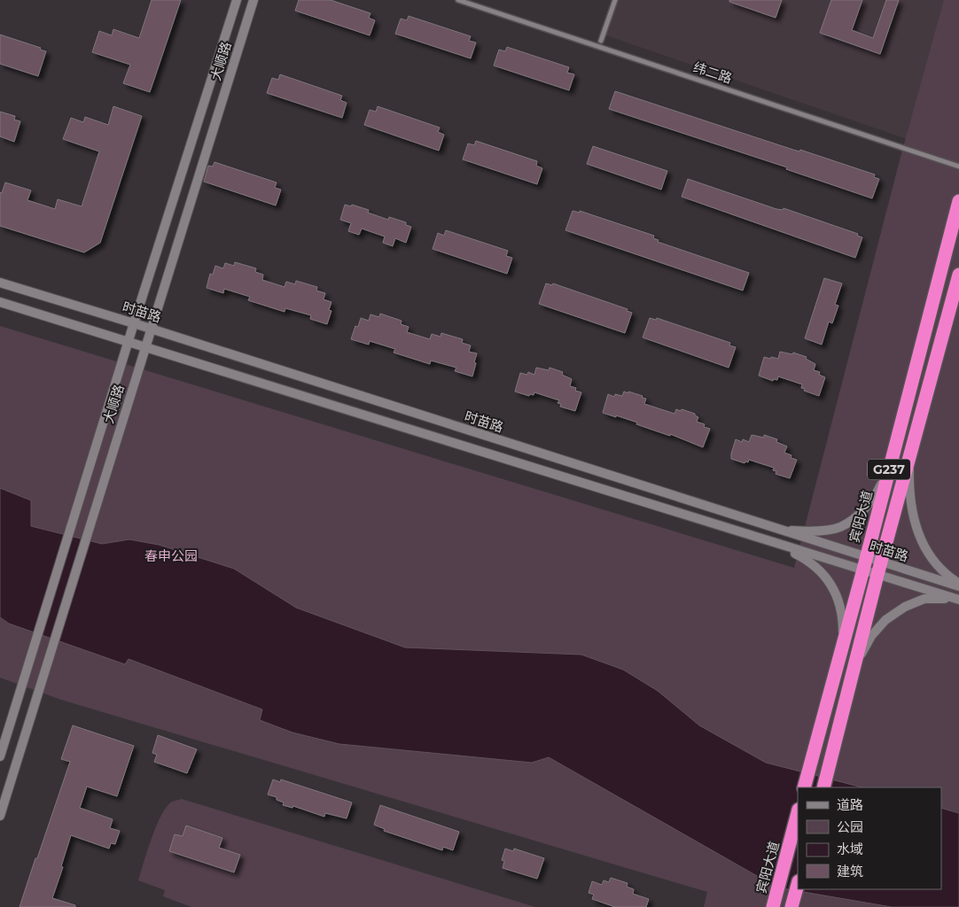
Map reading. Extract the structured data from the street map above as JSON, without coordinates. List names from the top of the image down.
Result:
{
  "streets": {
    "highway": ["G237", "宾阳大道"],
    "street": ["大顺路", "纬二路", "时苗路"]
  },
  "crossings": [
    ["大顺路", "时苗路"],
    ["时苗路", "G237"],
    ["时苗路", "宾阳大道"]
  ],
  "parks": ["春申公园"],
  "legend": [
    "道路",
    "公园",
    "水域",
    "建筑"
  ]
}
